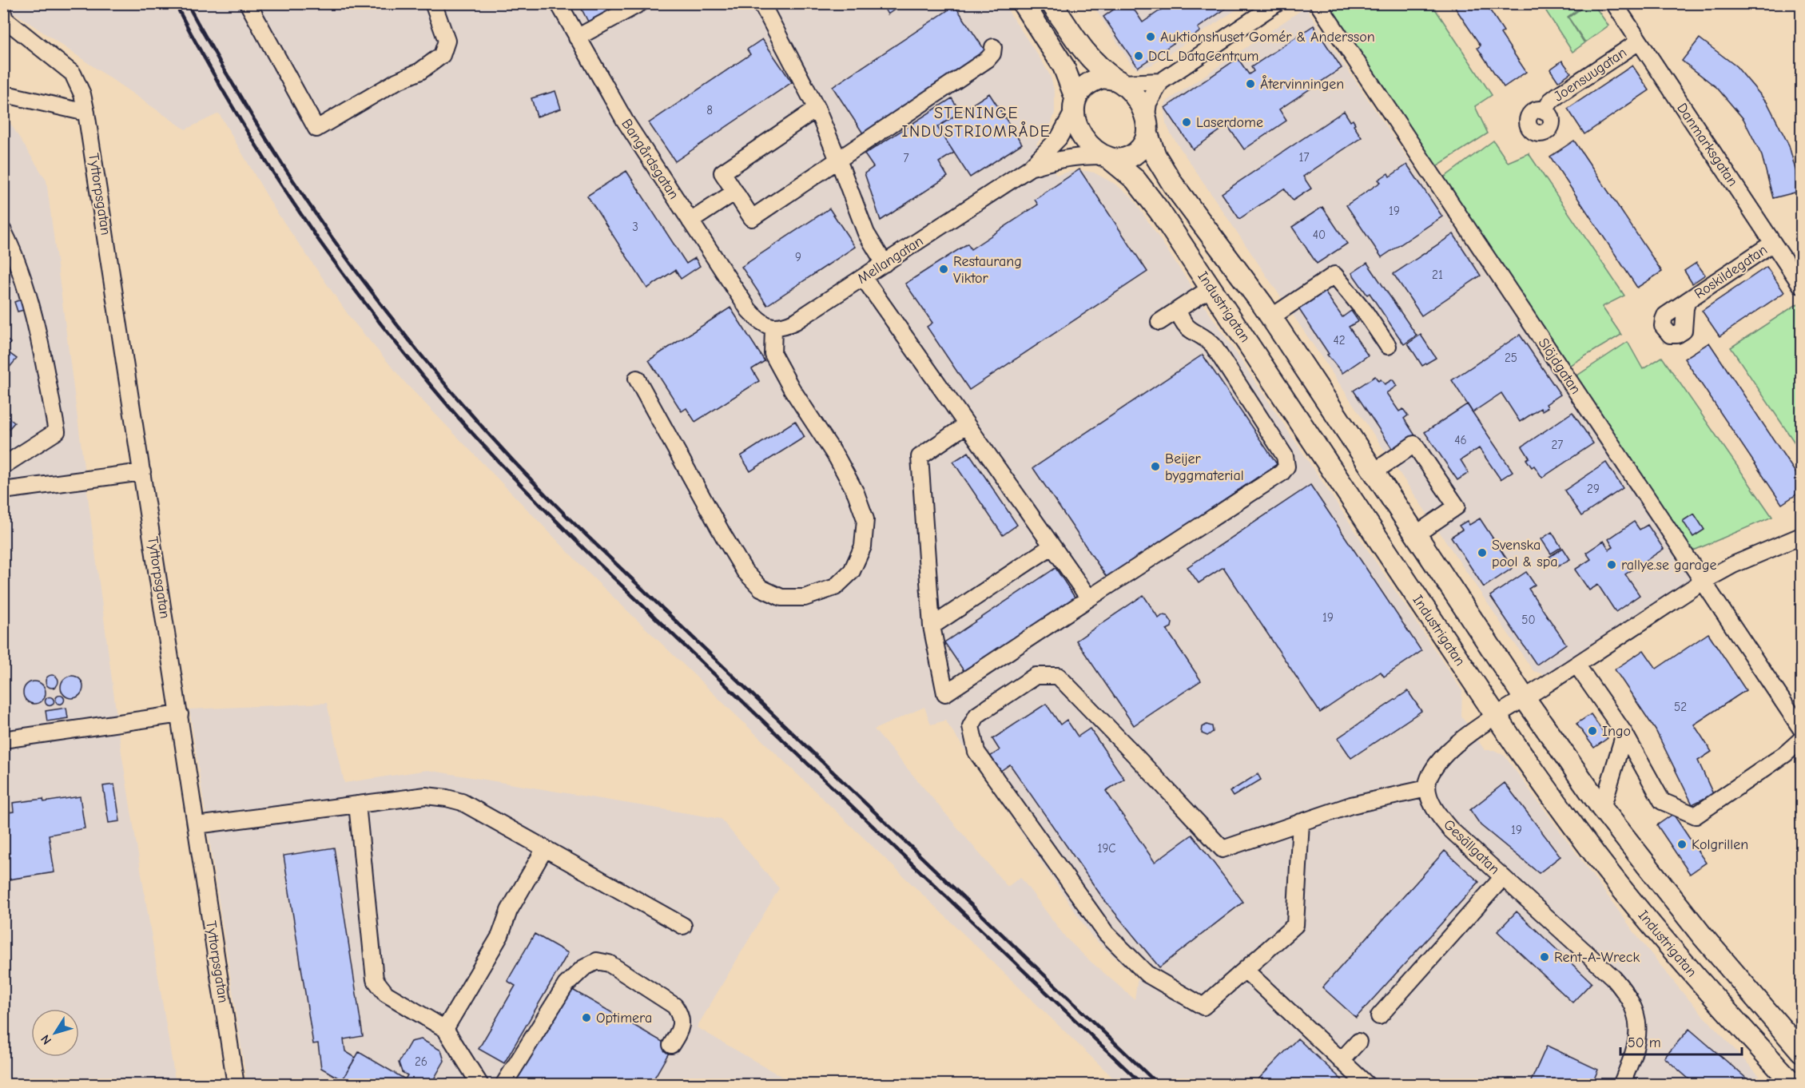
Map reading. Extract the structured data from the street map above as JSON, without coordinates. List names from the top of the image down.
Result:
{
  "streets": {
    "main road": ["Industrigatan"],
    "street": [
      "Joensuugatan",
      "Danmarksgatan",
      "Bangårdsgatan",
      "Tyttorpsgatan",
      "Mellangatan",
      "Roskildegatan",
      "Slöjdgatan",
      "Gesällgatan"
    ]
  },
  "crossings": [
    ["Joensuugatan", "Danmarksgatan"],
    ["Danmarksgatan", "Roskildegatan"],
    ["Bangårdsgatan", "Mellangatan"],
    ["Mellangatan", "Industrigatan"]
  ],
  "districts": ["STENINGE INDUSTRIOMRÅDE"],
  "places": [
    "Auktionshuset Gomér & Andersson",
    "DCL DataCentrum",
    "Återvinningen",
    "Laserdome",
    "Restaurang Viktor",
    "Beijer byggmaterial",
    "Svenska pool & spa",
    "rallye.se garage",
    "Ingo",
    "Kolgrillen",
    "Rent-A-Wreck",
    "Optimera"
  ],
  "house_numbers": [
    "8",
    "17",
    "7",
    "19",
    "3",
    "40",
    "9",
    "21",
    "42",
    "25",
    "46",
    "27",
    "29",
    "19",
    "50",
    "52",
    "19",
    "19C",
    "26"
  ],
  "scale_bar": "50 m",
  "north": "bottom left"
}
